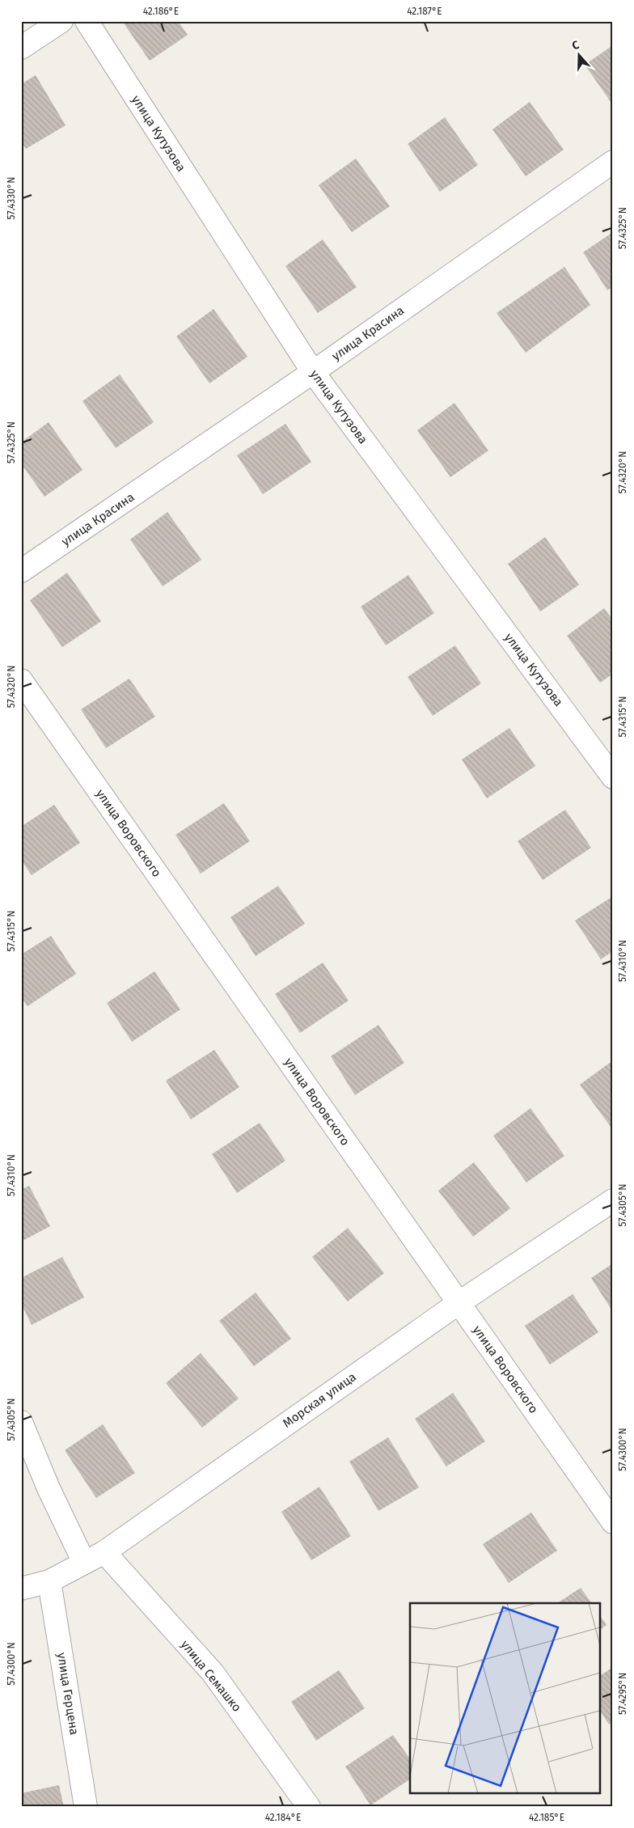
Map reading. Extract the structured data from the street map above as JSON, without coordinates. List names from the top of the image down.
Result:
{
  "streets": {
    "street": [
      "улица Кутузова",
      "улица Красина",
      "улица Воровского",
      "Морская улица",
      "улица Семашко",
      "улица Герцена"
    ]
  },
  "crossings": [
    ["улица Кутузова", "улица Красина"],
    ["улица Воровского", "Морская улица"],
    ["Морская улица", "улица Семашко"],
    ["Морская улица", "улица Герцена"]
  ],
  "north": "top",
  "coordinates": [
    "42.186°E",
    "42.187°E",
    "57.4330°N",
    "57.4325°N",
    "57.4320°N",
    "57.4315°N",
    "57.4310°N",
    "57.4305°N",
    "57.4300°N",
    "57.4295°N",
    "42.184°E",
    "42.185°E"
  ]
}
